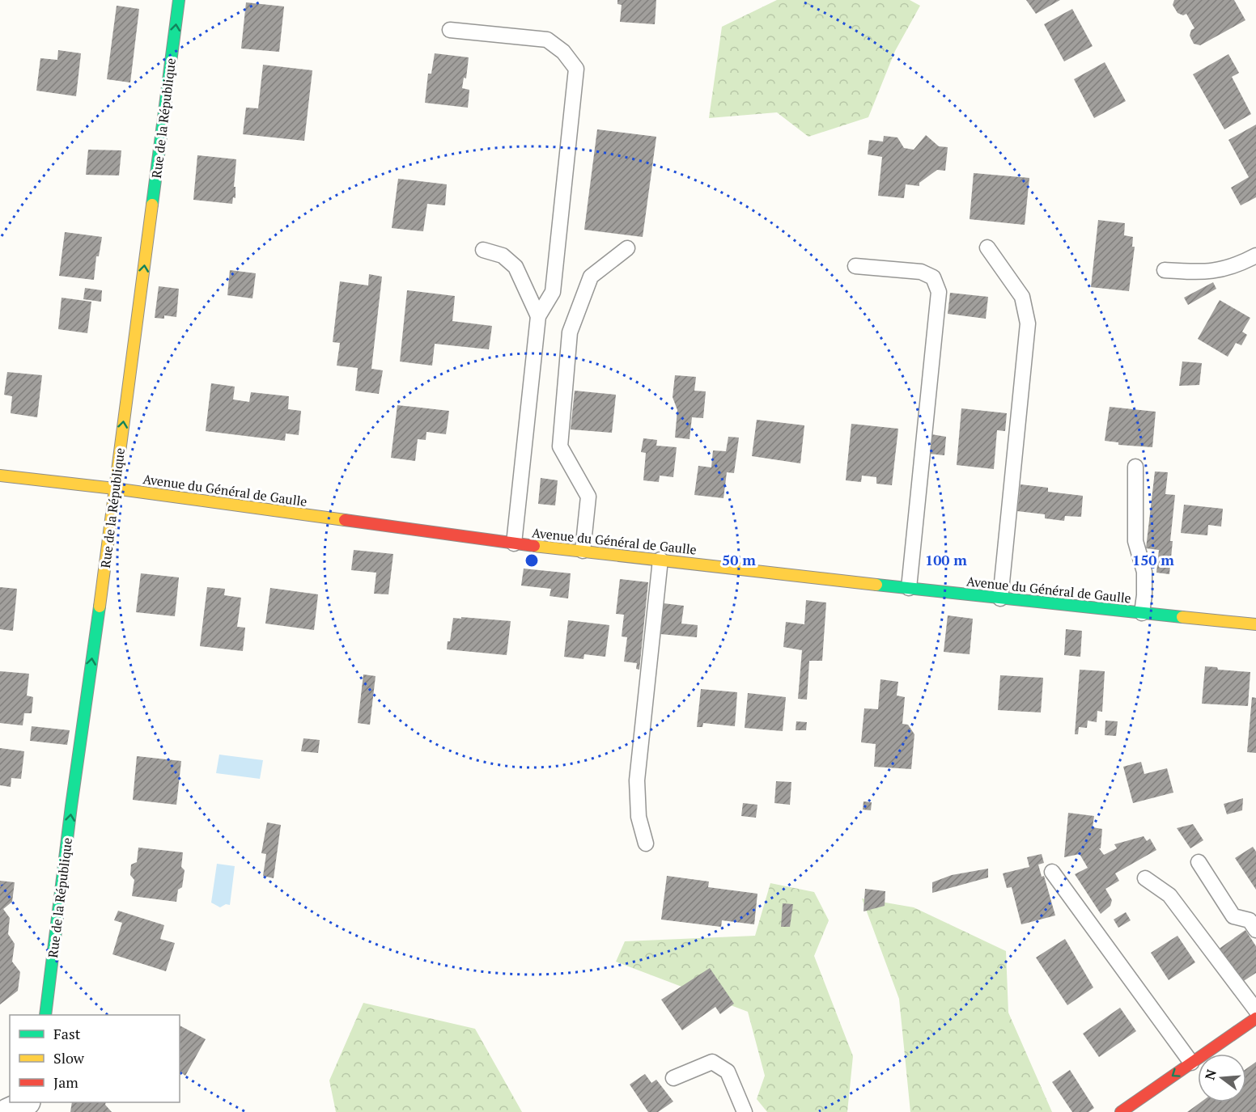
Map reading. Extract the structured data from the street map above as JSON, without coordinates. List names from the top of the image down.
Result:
{
  "streets": {
    "street": ["Rue de la République", "Avenue du Général de Gaulle"]
  },
  "crossings": [
    ["Rue de la République", "Avenue du Général de Gaulle"]
  ],
  "one_way": ["Rue de la République"],
  "legend": ["Fast", "Slow", "Jam"],
  "north": "left",
  "rings": ["50 m", "100 m", "150 m"]
}
